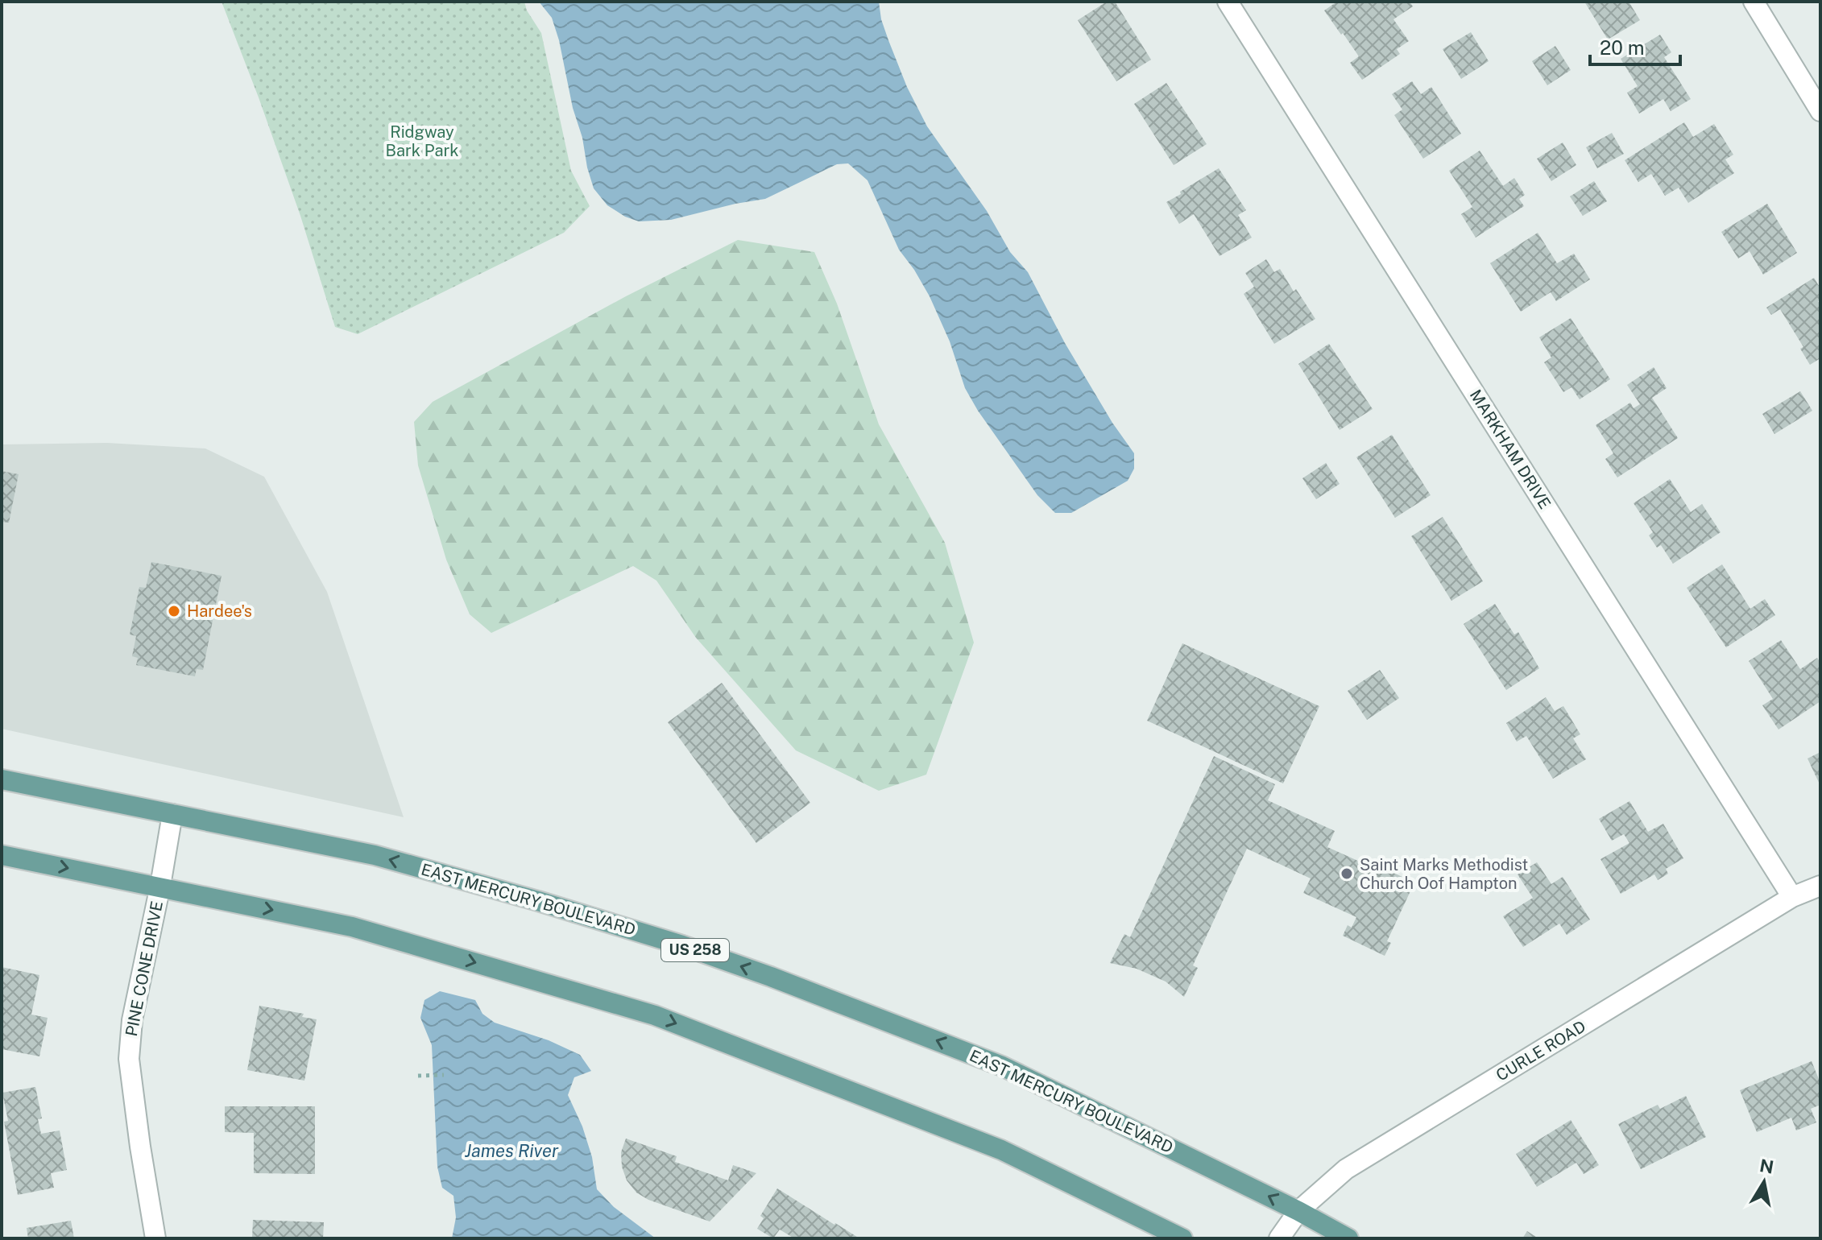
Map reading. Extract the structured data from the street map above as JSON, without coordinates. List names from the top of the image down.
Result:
{
  "streets": {
    "main road": ["EAST MERCURY BOULEVARD", "US 258"],
    "street": ["MARKHAM DRIVE", "PINE CONE DRIVE", "CURLE ROAD"]
  },
  "crossings": [
    ["MARKHAM DRIVE", "CURLE ROAD"],
    ["EAST MERCURY BOULEVARD", "PINE CONE DRIVE"],
    ["EAST MERCURY BOULEVARD", "CURLE ROAD"]
  ],
  "water": ["James River"],
  "parks": ["Ridgway Bark Park"],
  "places": ["Hardee's", "Saint Marks Methodist Church Oof Hampton"],
  "scale_bar": "20 m",
  "north": "top"
}
